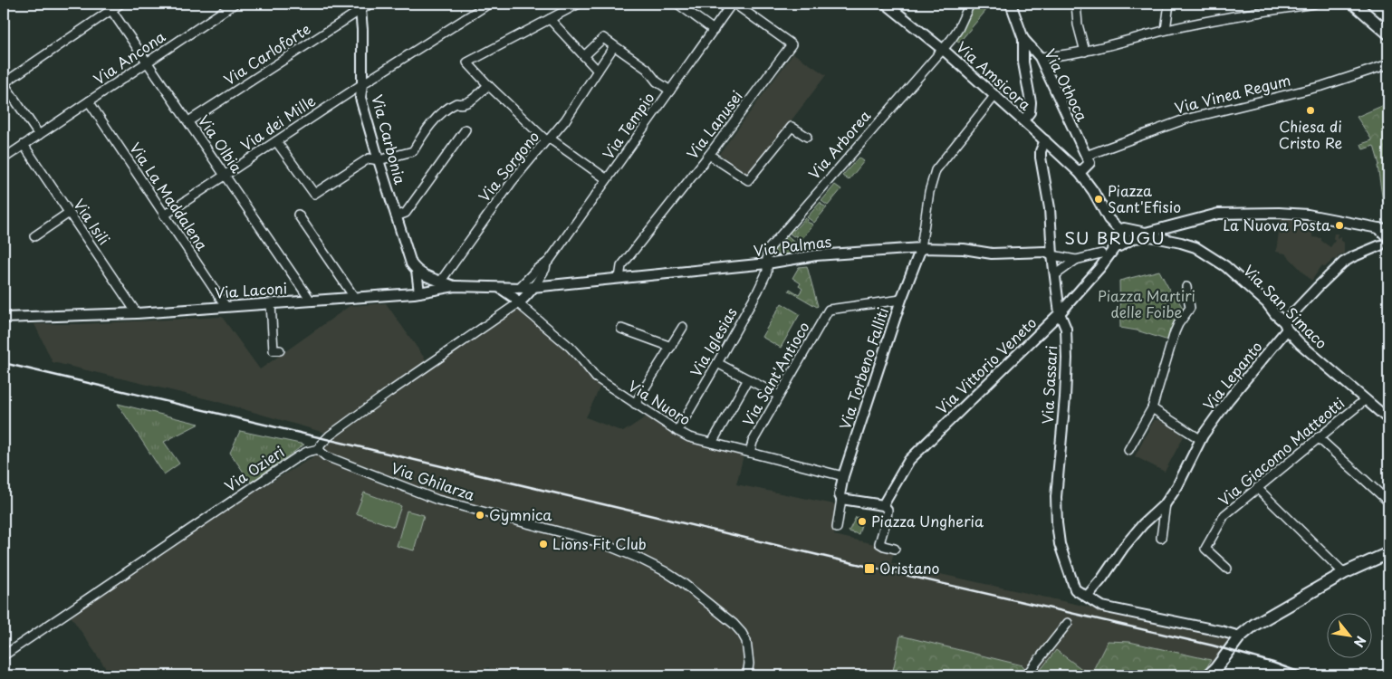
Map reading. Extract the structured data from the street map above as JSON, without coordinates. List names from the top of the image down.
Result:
{
  "streets": {
    "street": [
      "Via Carloforte",
      "Via Ancona",
      "Via Amsicora",
      "Via Othoca",
      "Via Vinea Regum",
      "Via dei Mille",
      "Via Lanusei",
      "Via Tempio",
      "Via Carbonia",
      "Via Olbia",
      "Via Arborea",
      "Via Sorgono",
      "Via La Maddalena",
      "Via Isili",
      "Via Palmas",
      "Via Laconi",
      "Via San Simaco",
      "Via Iglesias",
      "Via Vittorio Veneto",
      "Via Torbeno Falliti",
      "Via Sant'Antioco",
      "Via Lepanto",
      "Via Sassari",
      "Via Nuoro",
      "Via Giacomo Matteotti",
      "Via Ozieri",
      "Via Ghilarza"
    ]
  },
  "crossings": [
    ["Via Carloforte", "Via Carbonia"],
    ["Via Carloforte", "Via Olbia"],
    ["Via Ancona", "Via Olbia"],
    ["Via Ancona", "Via La Maddalena"],
    ["Via Ancona", "Via Isili"],
    ["Via Amsicora", "Via Arborea"],
    ["Via Amsicora", "Via Sassari"],
    ["Via Othoca", "Via Vinea Regum"],
    ["Via dei Mille", "Via Carbonia"],
    ["Via dei Mille", "Via Olbia"],
    ["Via dei Mille", "Via La Maddalena"],
    ["Via Lanusei", "Via Tempio"],
    ["Via Lanusei", "Via Palmas"],
    ["Via Tempio", "Via Palmas"],
    ["Via Tempio", "Via Laconi"],
    ["Via Tempio", "Via Nuoro"],
    ["Via Tempio", "Via Ozieri"],
    ["Via Carbonia", "Via Laconi"],
    ["Via Olbia", "Via Laconi"],
    ["Via Arborea", "Via Palmas"],
    ["Via Arborea", "Via Iglesias"],
    ["Via La Maddalena", "Via Laconi"],
    ["Via Isili", "Via Laconi"],
    ["Via Palmas", "Via Iglesias"],
    ["Via Palmas", "Via Torbeno Falliti"],
    ["Via Palmas", "Via Sassari"],
    ["Via Laconi", "Via Nuoro"],
    ["Via Laconi", "Via Ozieri"],
    ["Via San Simaco", "Via Lepanto"],
    ["Via San Simaco", "Via Giacomo Matteotti"],
    ["Via Iglesias", "Via Nuoro"],
    ["Via Vittorio Veneto", "Via Sassari"],
    ["Via Torbeno Falliti", "Via Sant'Antioco"],
    ["Via Torbeno Falliti", "Via Nuoro"],
    ["Via Sant'Antioco", "Via Nuoro"],
    ["Via Lepanto", "Via Sassari"],
    ["Via Nuoro", "Via Ozieri"],
    ["Via Ozieri", "Via Ghilarza"]
  ],
  "districts": ["SU BRUGU"],
  "parks": ["Piazza Martiri delle Foibe"],
  "places": {
    "other": [
      "Chiesa di Cristo Re",
      "Piazza Sant'Efisio",
      "La Nuova Posta",
      "Gymnica",
      "Piazza Ungheria",
      "Lions Fit Club"
    ],
    "transit": ["Oristano"]
  },
  "north": "bottom right"
}
